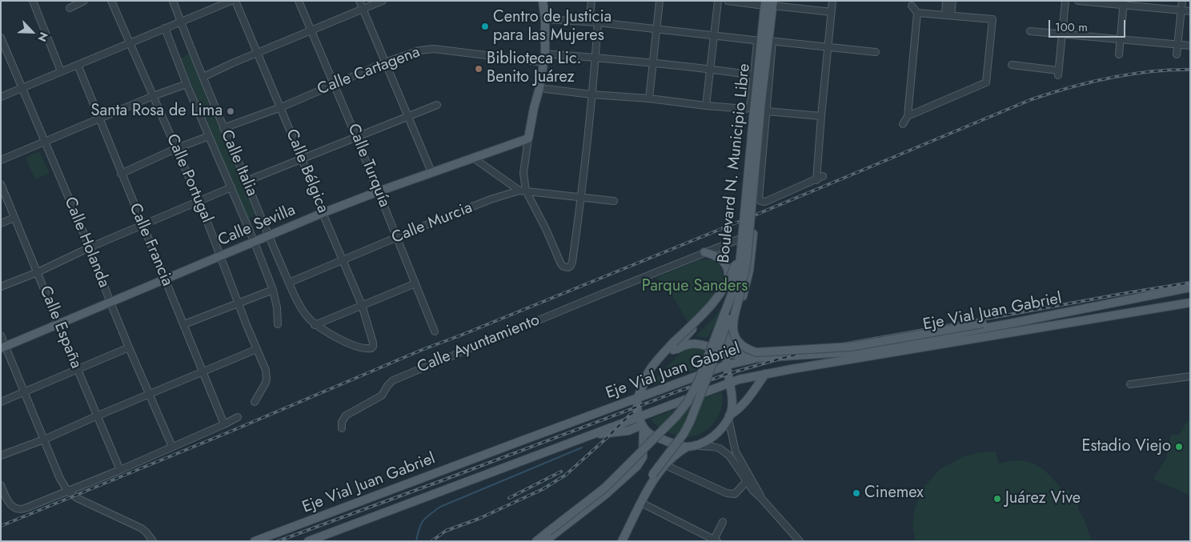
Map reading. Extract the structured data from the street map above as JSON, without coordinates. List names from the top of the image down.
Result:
{
  "streets": {
    "main road": ["Boulevard N. Municipio Libre", "Calle Sevilla", "Eje Vial Juan Gabriel"],
    "street": [
      "Calle Cartagena",
      "Calle Italia",
      "Calle Turquía",
      "Calle Bélgica",
      "Calle Portugal",
      "Calle Murcia",
      "Calle Holanda",
      "Calle Francia",
      "Calle España",
      "Calle Ayuntamiento"
    ]
  },
  "crossings": [
    ["Calle Cartagena", "Calle Italia"],
    ["Calle Cartagena", "Calle Turquía"],
    ["Calle Cartagena", "Calle Bélgica"],
    ["Calle Italia", "Calle Bélgica"],
    ["Calle Italia", "Calle Murcia"],
    ["Calle Italia", "Calle Sevilla"],
    ["Calle Turquía", "Calle Murcia"],
    ["Calle Turquía", "Calle Sevilla"],
    ["Calle Bélgica", "Calle Murcia"],
    ["Calle Bélgica", "Calle Sevilla"],
    ["Calle Portugal", "Calle Sevilla"],
    ["Calle Sevilla", "Calle Holanda"],
    ["Calle Sevilla", "Calle Francia"],
    ["Calle Sevilla", "Calle España"]
  ],
  "parks": ["Parque Sanders"],
  "places": [
    "Centro de Justicia para las Mujeres",
    "Biblioteca Lic. Benito Juárez",
    "Santa Rosa de Lima",
    "Estadio Viejo",
    "Cinemex",
    "Juárez Vive"
  ],
  "scale_bar": "100 m",
  "north": "bottom right"
}
